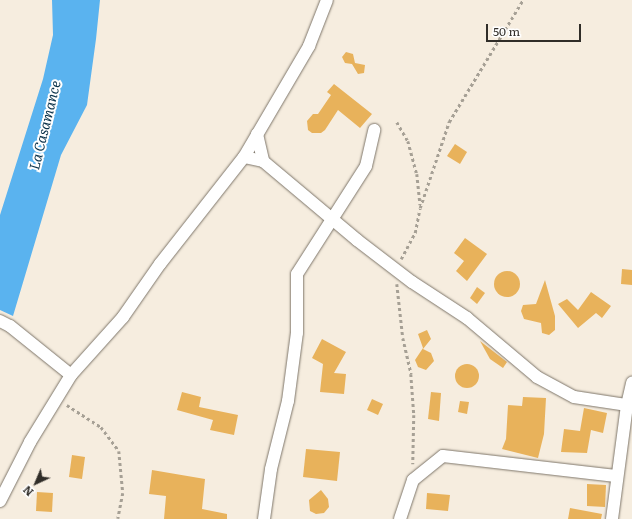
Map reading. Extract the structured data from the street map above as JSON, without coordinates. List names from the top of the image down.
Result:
{
  "water": ["La Casamance"],
  "scale_bar": "50 m",
  "north": "bottom left"
}
